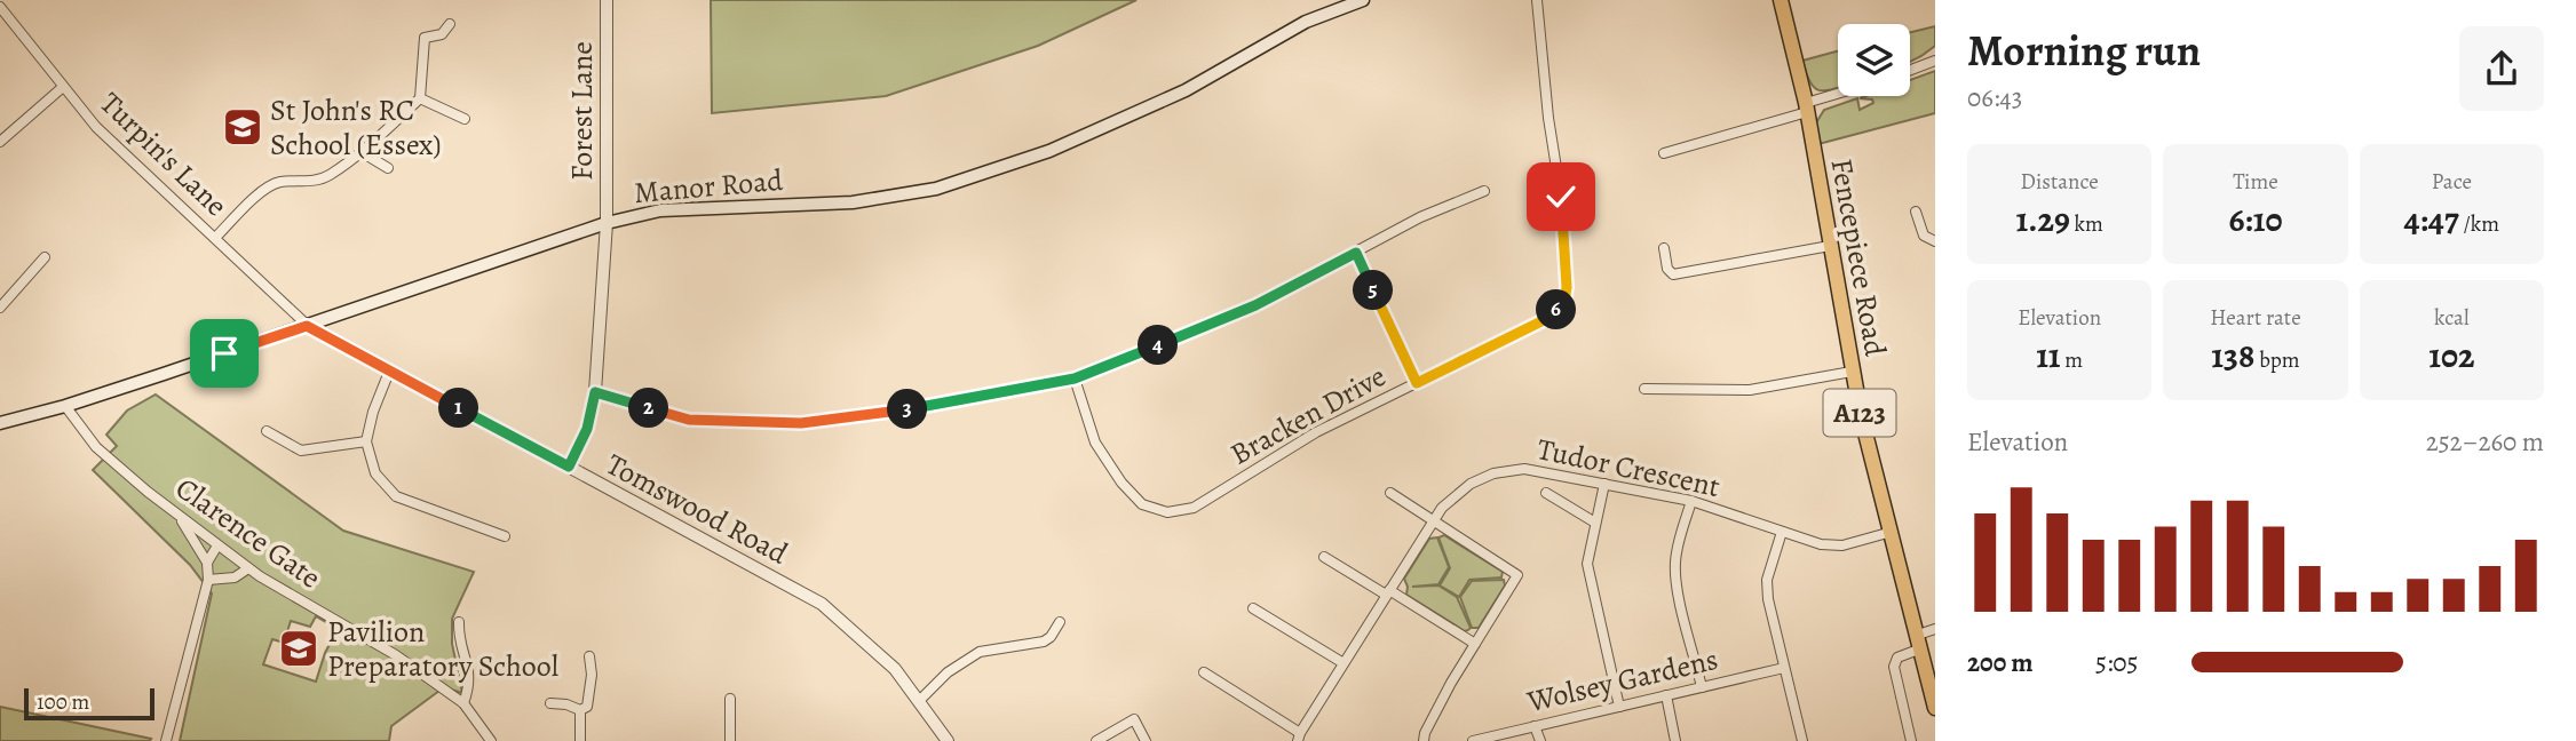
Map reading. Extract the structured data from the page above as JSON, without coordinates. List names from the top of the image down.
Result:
{
  "streets": {
    "main road": ["Manor Road", "Fencepiece Road", "A123"],
    "street": [
      "Forest Lane",
      "Turpin's Lane",
      "Bracken Drive",
      "Tudor Crescent",
      "Tomswood Road",
      "Clarence Gate",
      "Wolsey Gardens"
    ]
  },
  "crossings": [
    ["Forest Lane", "Manor Road"],
    ["Forest Lane", "Tomswood Road"],
    ["Turpin's Lane", "Manor Road"],
    ["Turpin's Lane", "Tomswood Road"],
    ["Manor Road", "Tomswood Road"],
    ["Manor Road", "Clarence Gate"],
    ["Fencepiece Road", "Tudor Crescent"]
  ],
  "places": {
    "school or university": ["St John's RC School (Essex)", "Pavilion Preparatory School"]
  },
  "scale_bar": "100 m",
  "page": {
    "heading": ["Morning run", "06:43"],
    "stats": [
      ["Distance", "1.29 km"],
      ["Time", "6:10"],
      ["Pace", "4:47 /km"],
      ["Elevation", "11 m"],
      ["Heart rate", "138 bpm"],
      ["kcal", "102"]
    ],
    "pins": [
      "5",
      "6",
      "4",
      "1",
      "2",
      "3"
    ],
    "chart": ["Elevation", "252–260 m"],
    "list": [
      {
        "name": "200 m",
        "note": "5:05"
      }
    ],
    "scale": "100 m"
  }
}
